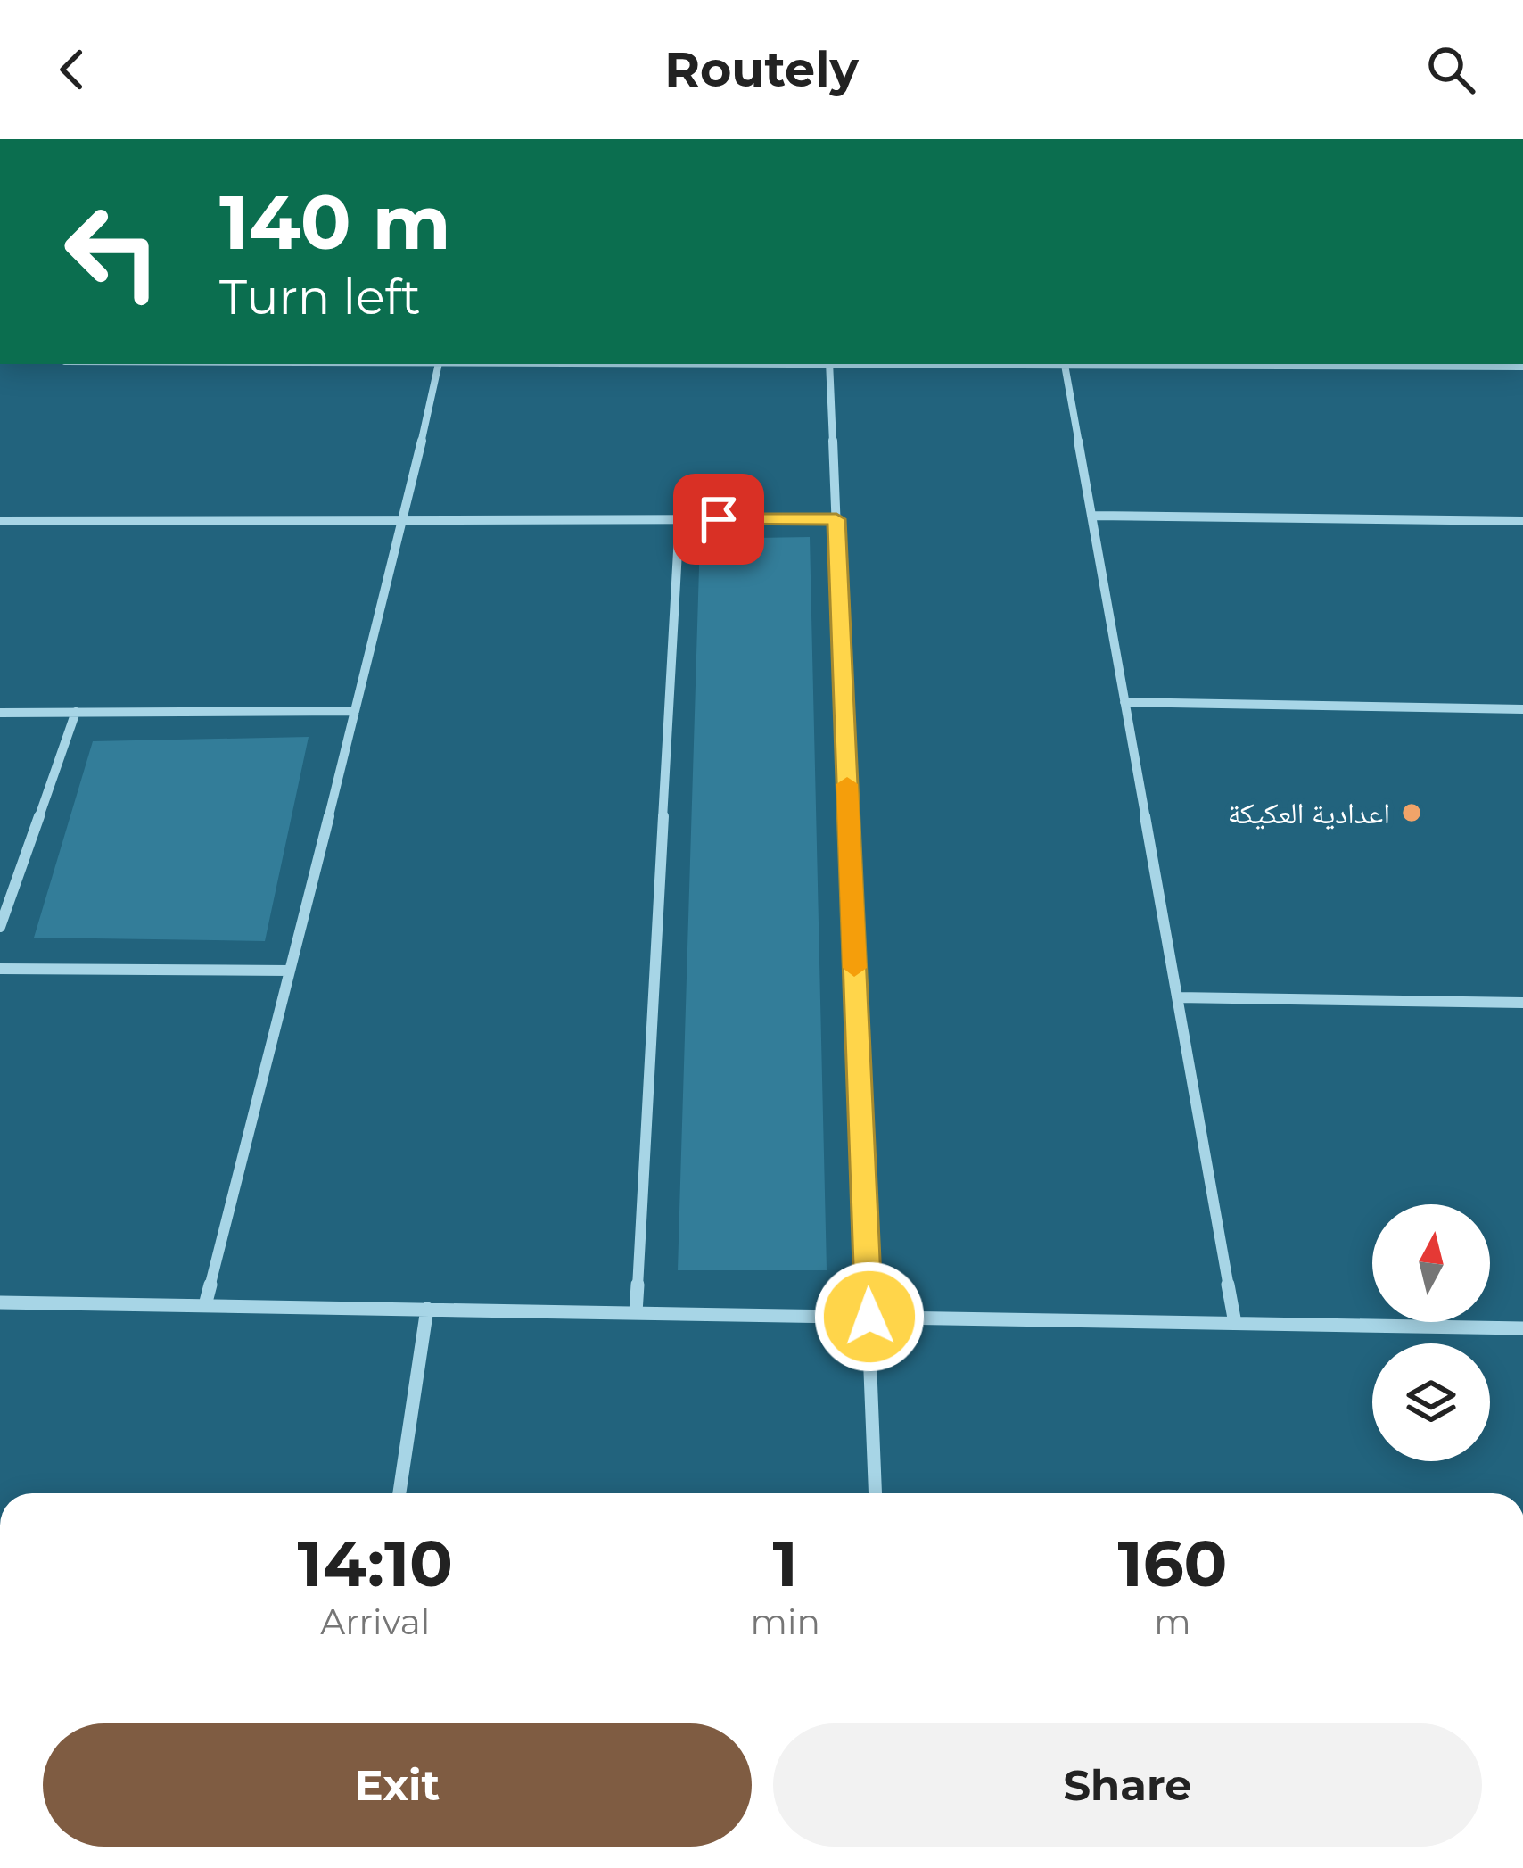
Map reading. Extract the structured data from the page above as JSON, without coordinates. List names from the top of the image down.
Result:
{
  "places": ["اعدادية العكيكة"],
  "north": "top",
  "page": {
    "header": "Routely",
    "turn": ["140 m", "Turn left"],
    "eta": [
      "14:10",
      "Arrival",
      "1",
      "min",
      "160",
      "m"
    ],
    "buttons": ["Exit", "Share"]
  }
}
